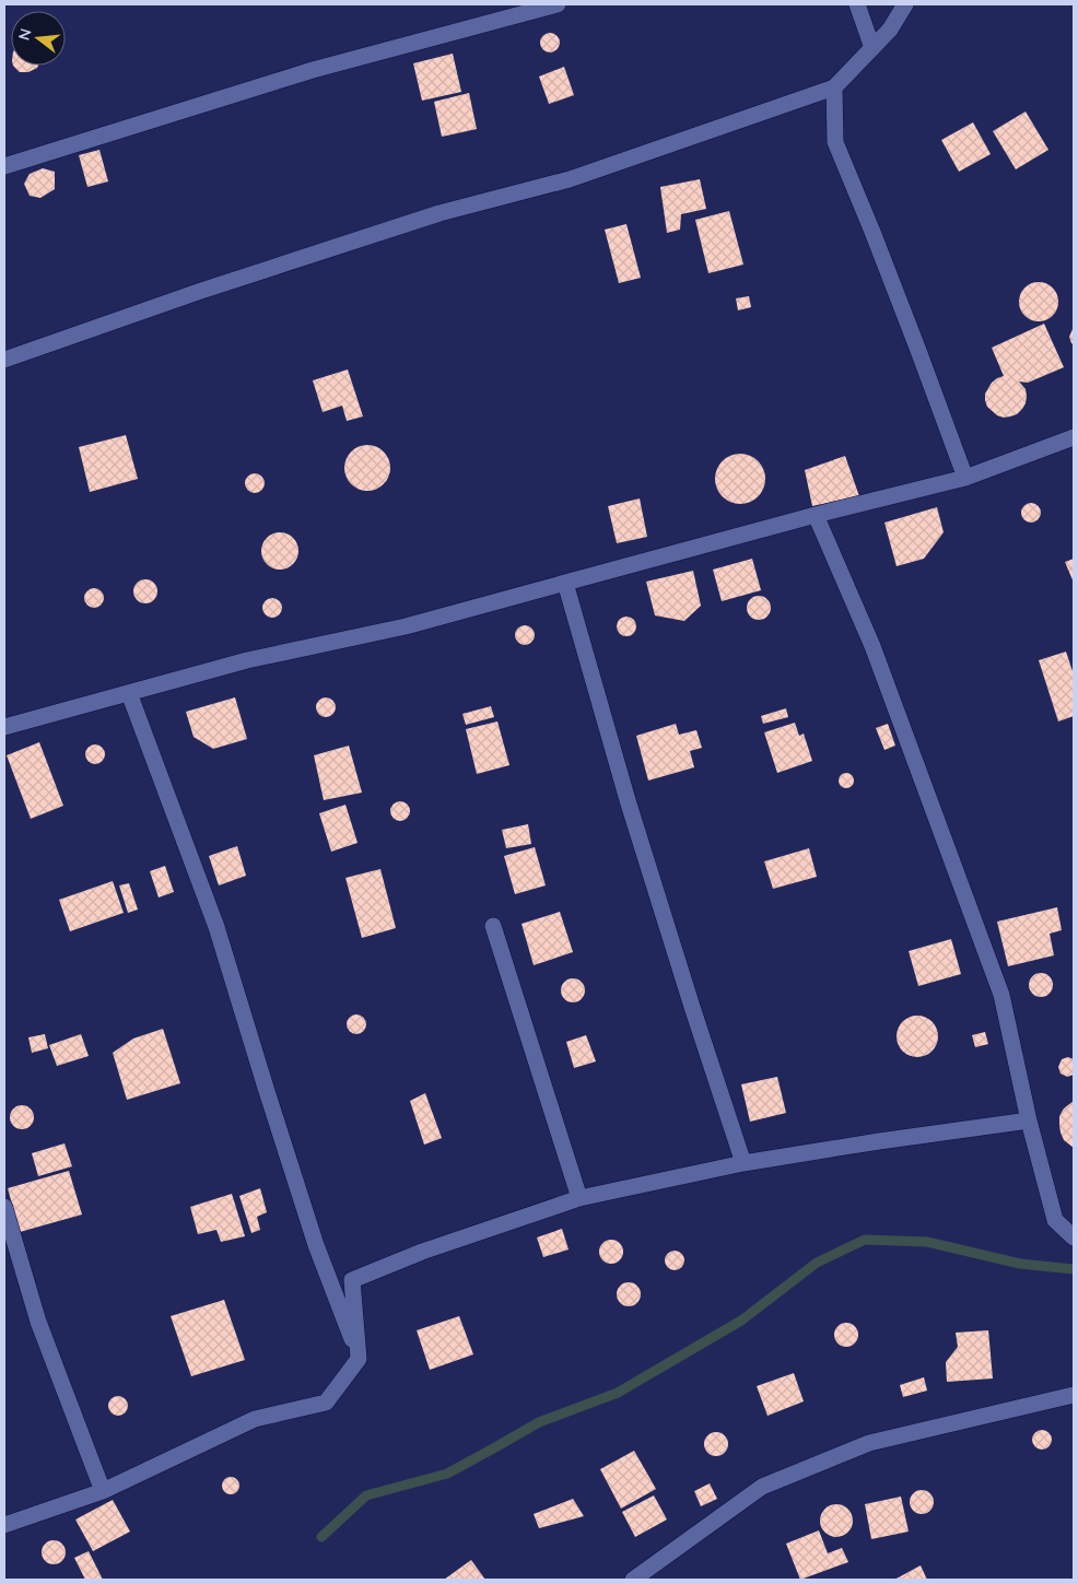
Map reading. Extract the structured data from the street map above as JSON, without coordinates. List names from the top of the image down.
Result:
{
  "north": "left"
}
